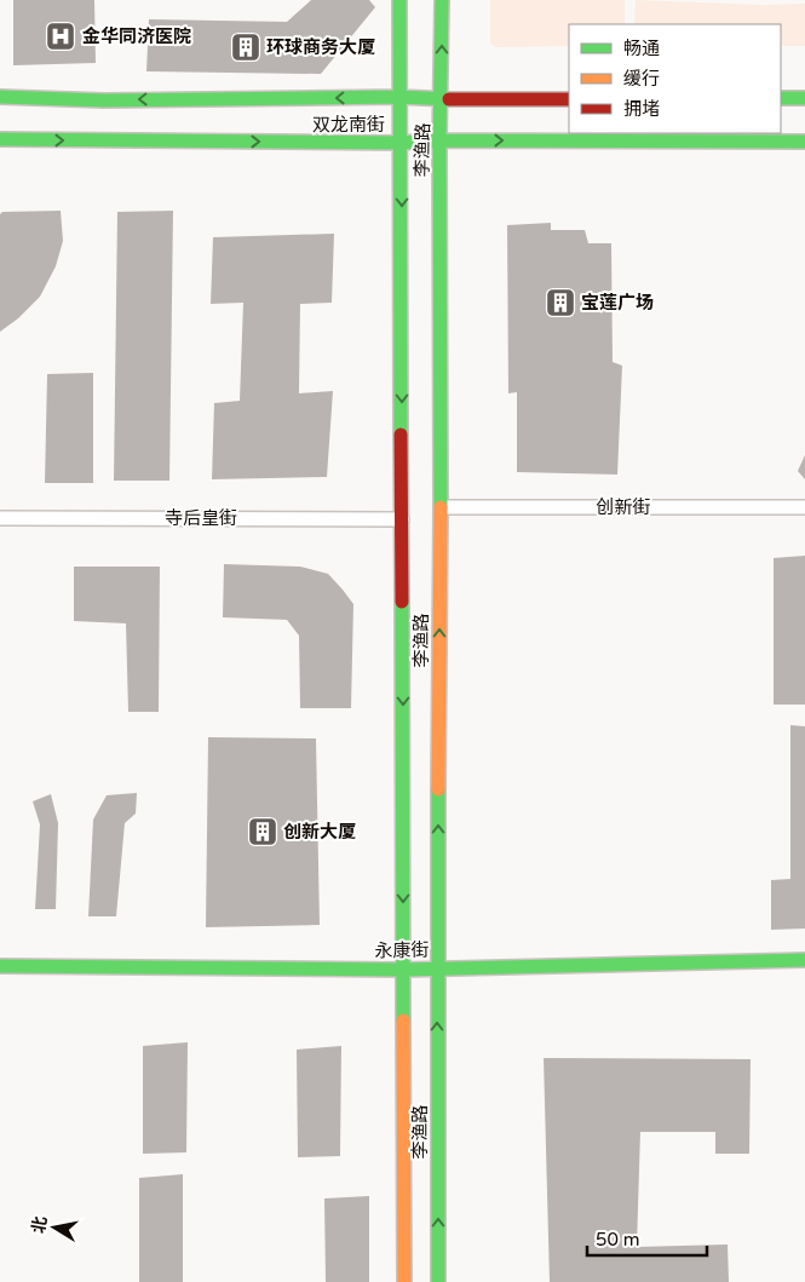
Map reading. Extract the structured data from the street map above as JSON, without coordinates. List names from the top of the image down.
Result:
{
  "streets": {
    "main road": ["双龙南街", "李渔路", "永康街"],
    "street": ["创新街", "寺后皇街"]
  },
  "crossings": [
    ["双龙南街", "李渔路"],
    ["李渔路", "创新街"],
    ["李渔路", "寺后皇街"],
    ["李渔路", "永康街"]
  ],
  "places": {
    "hospital": ["金华同济医院"],
    "building": ["环球商务大厦", "宝莲广场", "创新大厦"]
  },
  "legend": ["畅通", "缓行", "拥堵"],
  "scale_bar": "50 m",
  "north": "left"
}
